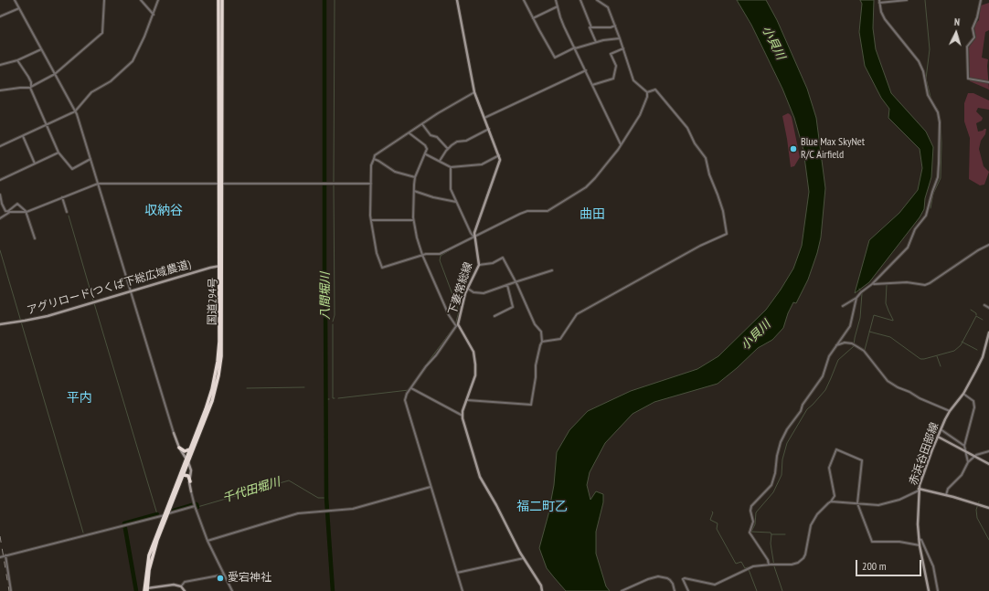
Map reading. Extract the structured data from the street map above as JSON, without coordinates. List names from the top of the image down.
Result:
{
  "streets": {
    "highway": ["国道294号"],
    "main road": ["アグリロード(つくば下総広域農道)", "下妻常総線", "赤浜谷田部線"]
  },
  "crossings": [
    ["アグリロード(つくば下総広域農道)", "国道294号"]
  ],
  "districts": [
    "収納谷",
    "曲田",
    "平内",
    "福二町乙"
  ],
  "water": ["小貝川", "八間堀川", "千代田堀川"],
  "places": ["Blue Max SkyNet R/C Airfield", "愛宕神社"],
  "scale_bar": "200 m",
  "north": "top"
}
